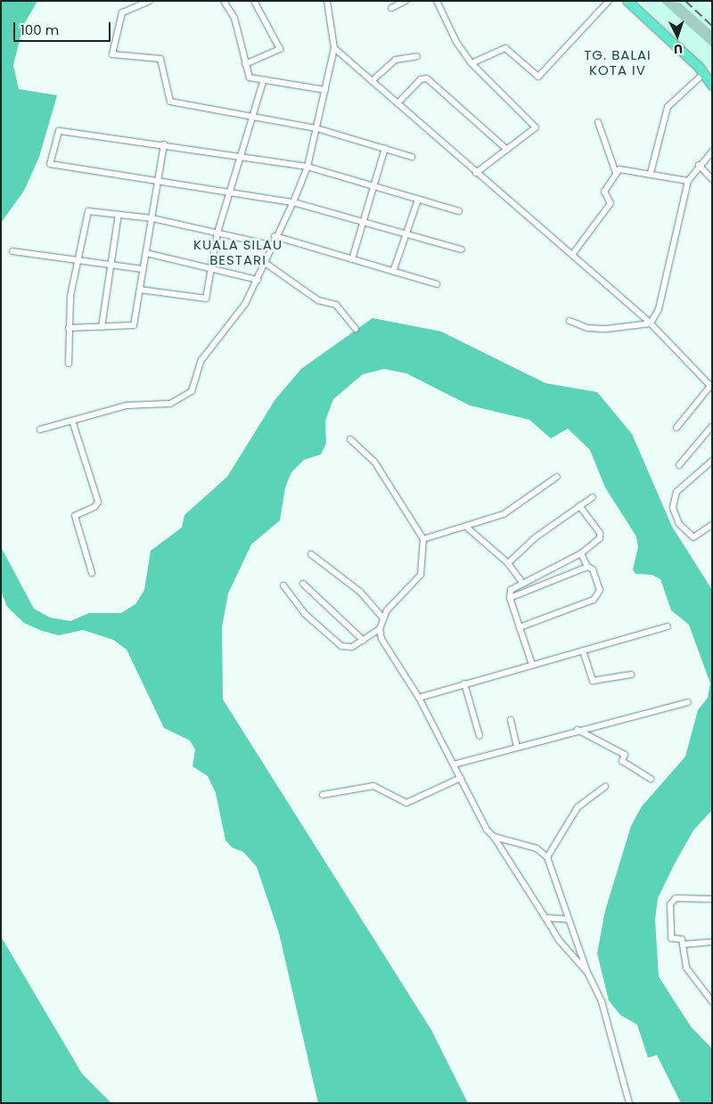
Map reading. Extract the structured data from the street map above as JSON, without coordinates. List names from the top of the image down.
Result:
{
  "districts": ["TG. BALAI KOTA IV", "KUALA SILAU BESTARI"],
  "scale_bar": "100 m",
  "north": "bottom"
}
